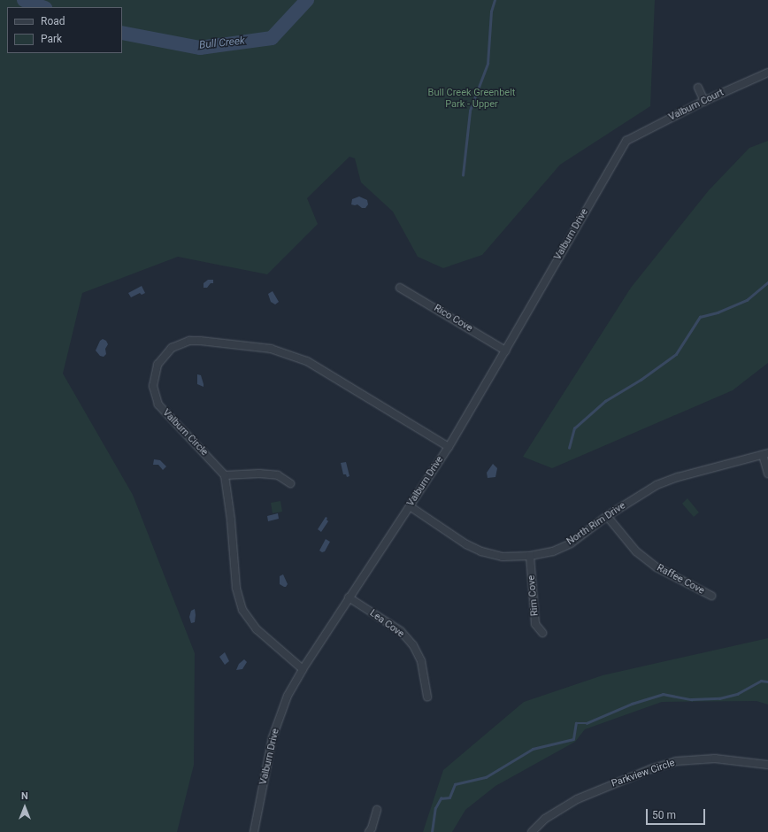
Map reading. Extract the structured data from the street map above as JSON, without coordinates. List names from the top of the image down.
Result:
{
  "streets": {
    "street": [
      "Valburn Court",
      "Valburn Drive",
      "Rico Cove",
      "Valburn Circle",
      "North Rim Drive",
      "Raffee Cove",
      "Rim Cove",
      "Lea Cove",
      "Parkview Circle"
    ]
  },
  "crossings": [
    ["Valburn Court", "Valburn Drive"],
    ["Valburn Drive", "Rico Cove"],
    ["Valburn Drive", "Valburn Circle"],
    ["Valburn Drive", "North Rim Drive"],
    ["Valburn Drive", "Lea Cove"],
    ["North Rim Drive", "Raffee Cove"],
    ["North Rim Drive", "Rim Cove"]
  ],
  "water": ["Bull Creek"],
  "parks": ["Bull Creek Greenbelt Park - Upper"],
  "legend": ["Road", "Park"],
  "scale_bar": "50 m",
  "north": "top"
}
